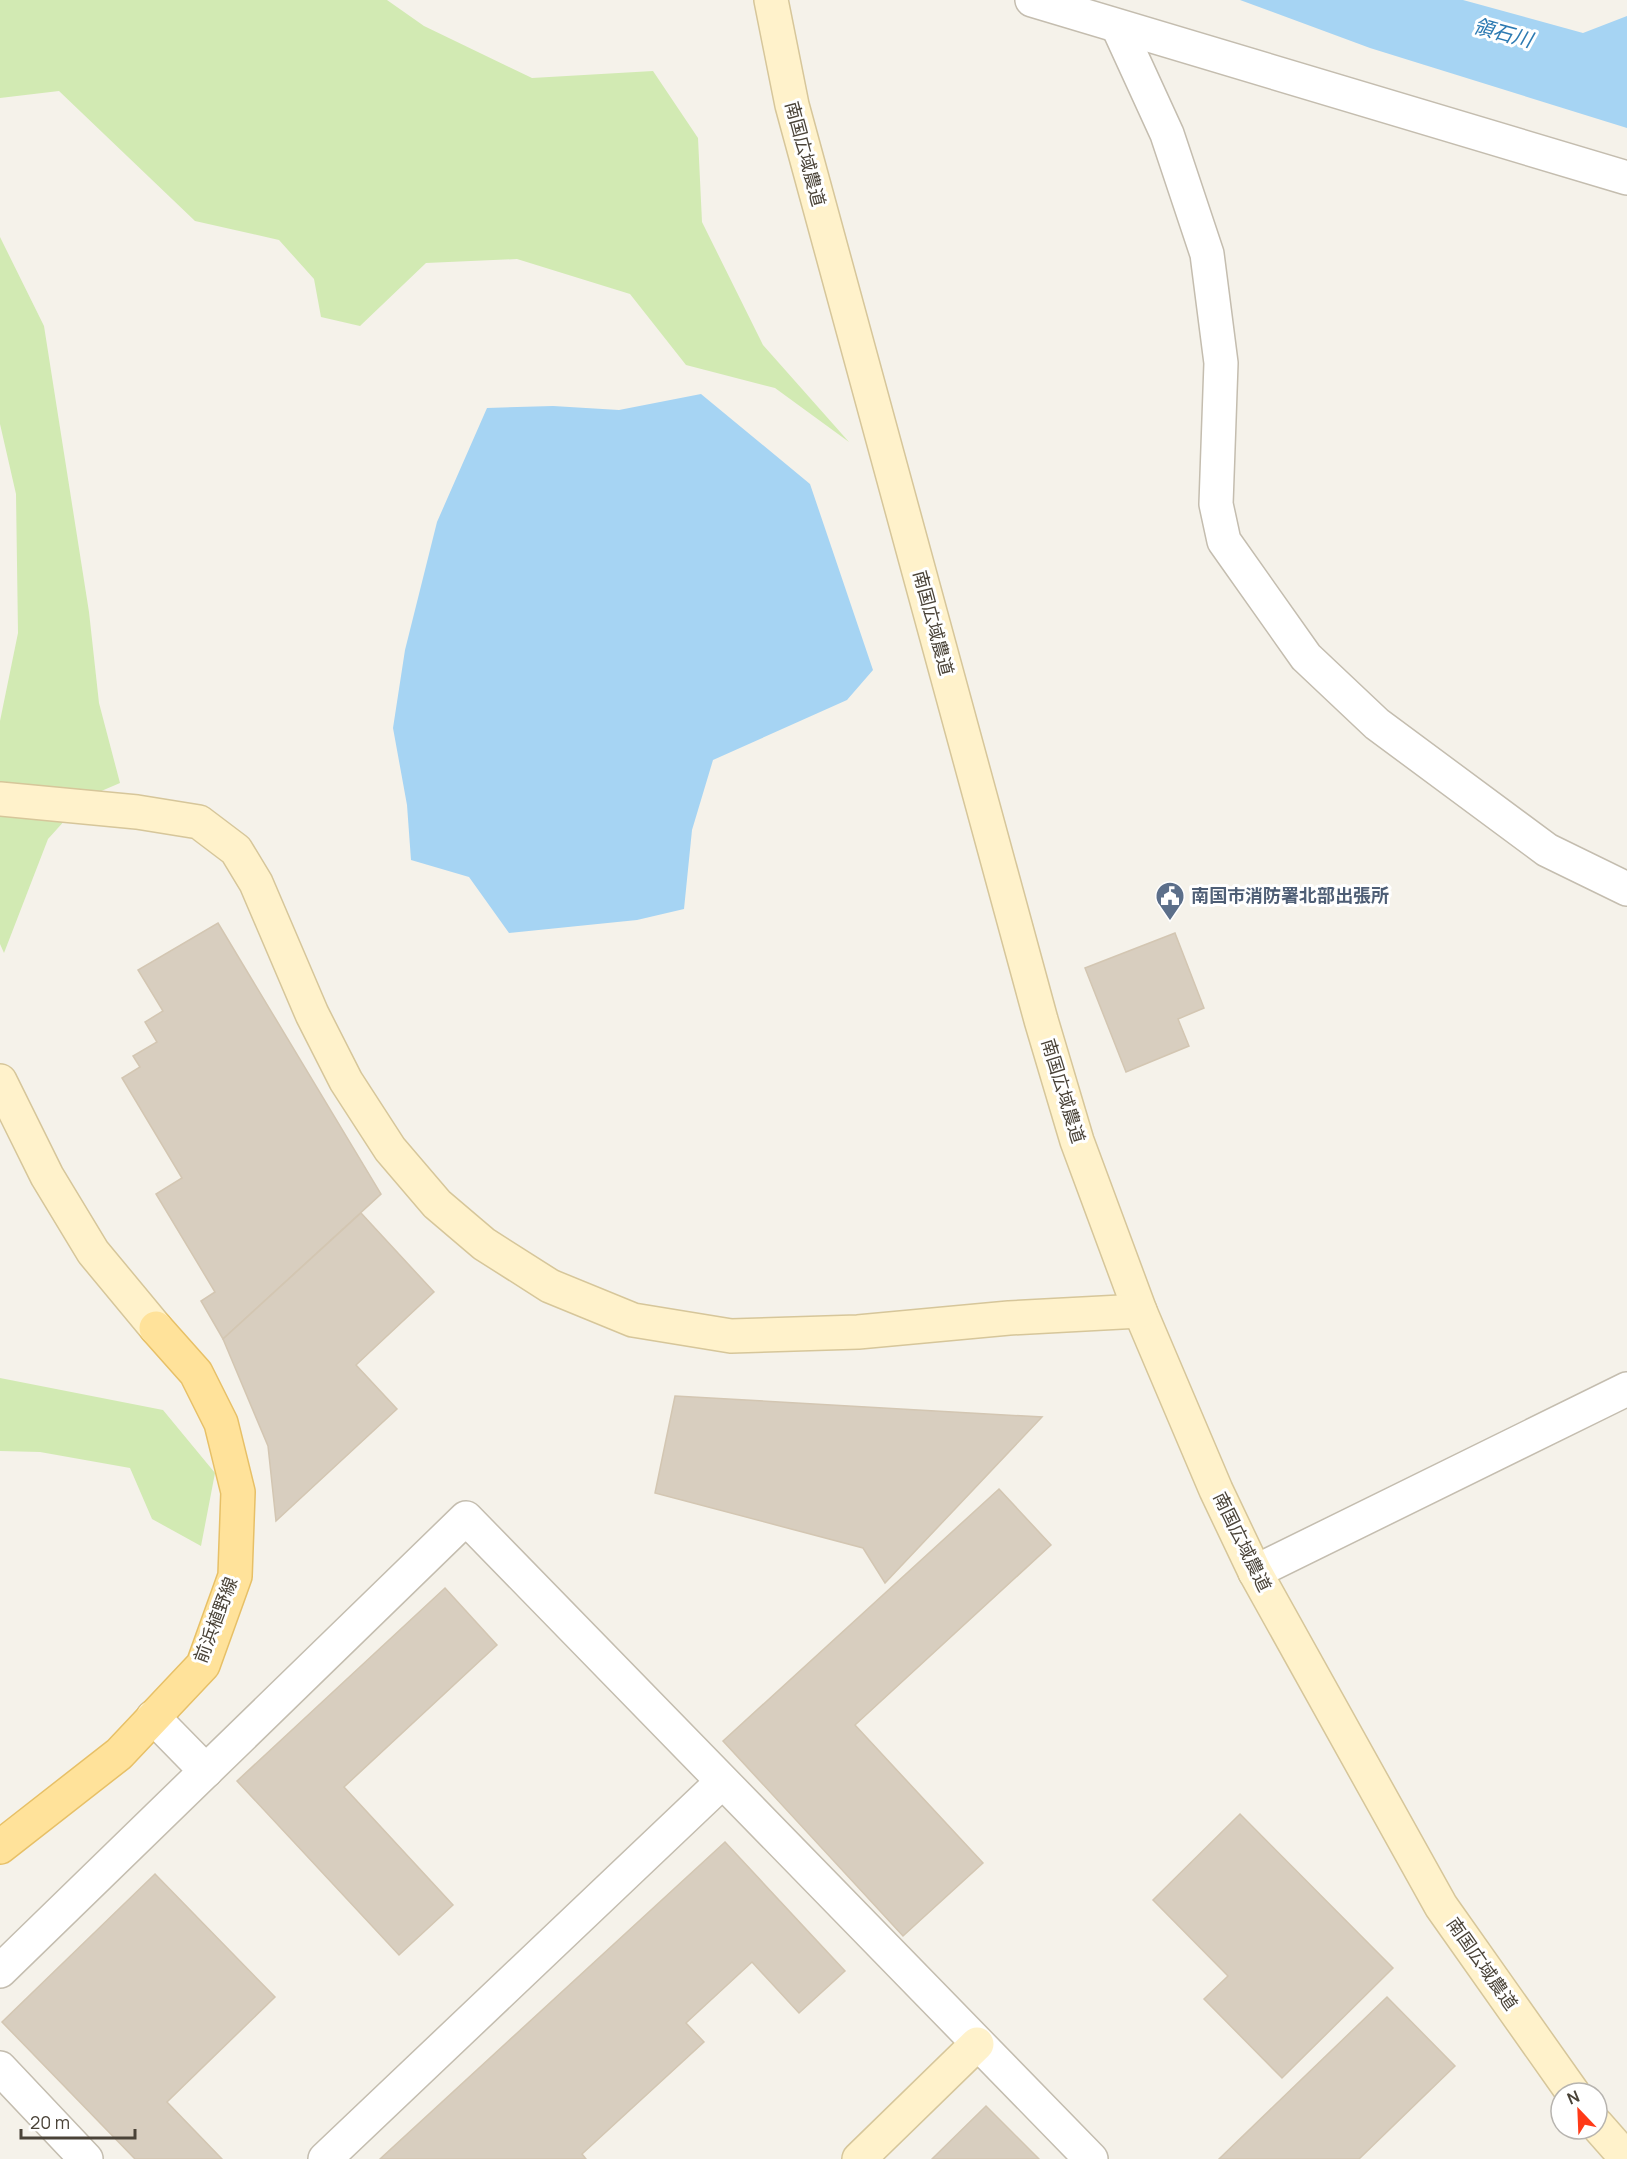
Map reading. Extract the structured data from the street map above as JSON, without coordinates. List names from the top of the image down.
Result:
{
  "streets": {
    "main road": ["前浜植野線"],
    "street": ["南国広域農道"]
  },
  "water": ["領石川"],
  "places": {
    "public building": ["南国市消防署北部出張所"]
  },
  "scale_bar": "20 m",
  "north": "top left"
}
